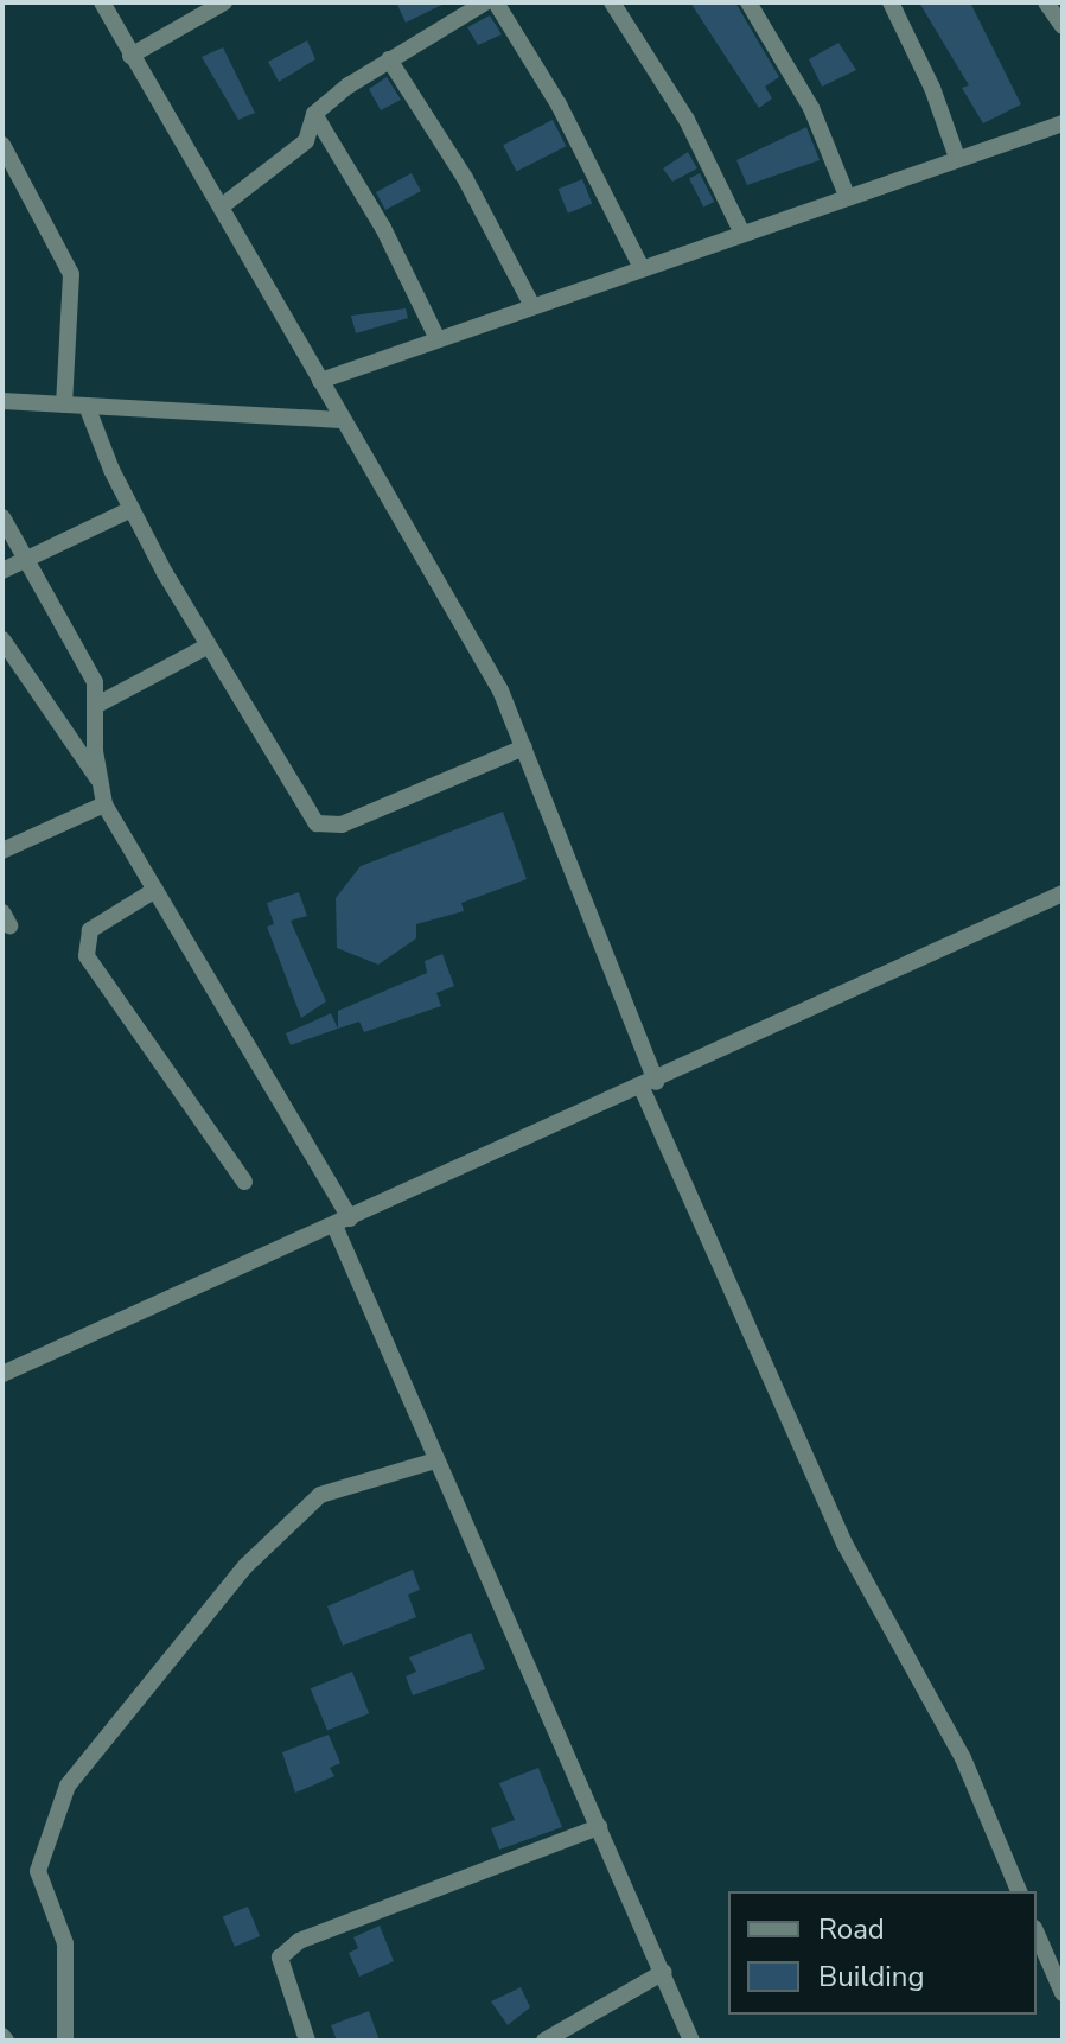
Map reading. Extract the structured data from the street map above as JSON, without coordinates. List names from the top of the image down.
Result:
{
  "legend": ["Road", "Building"]
}
